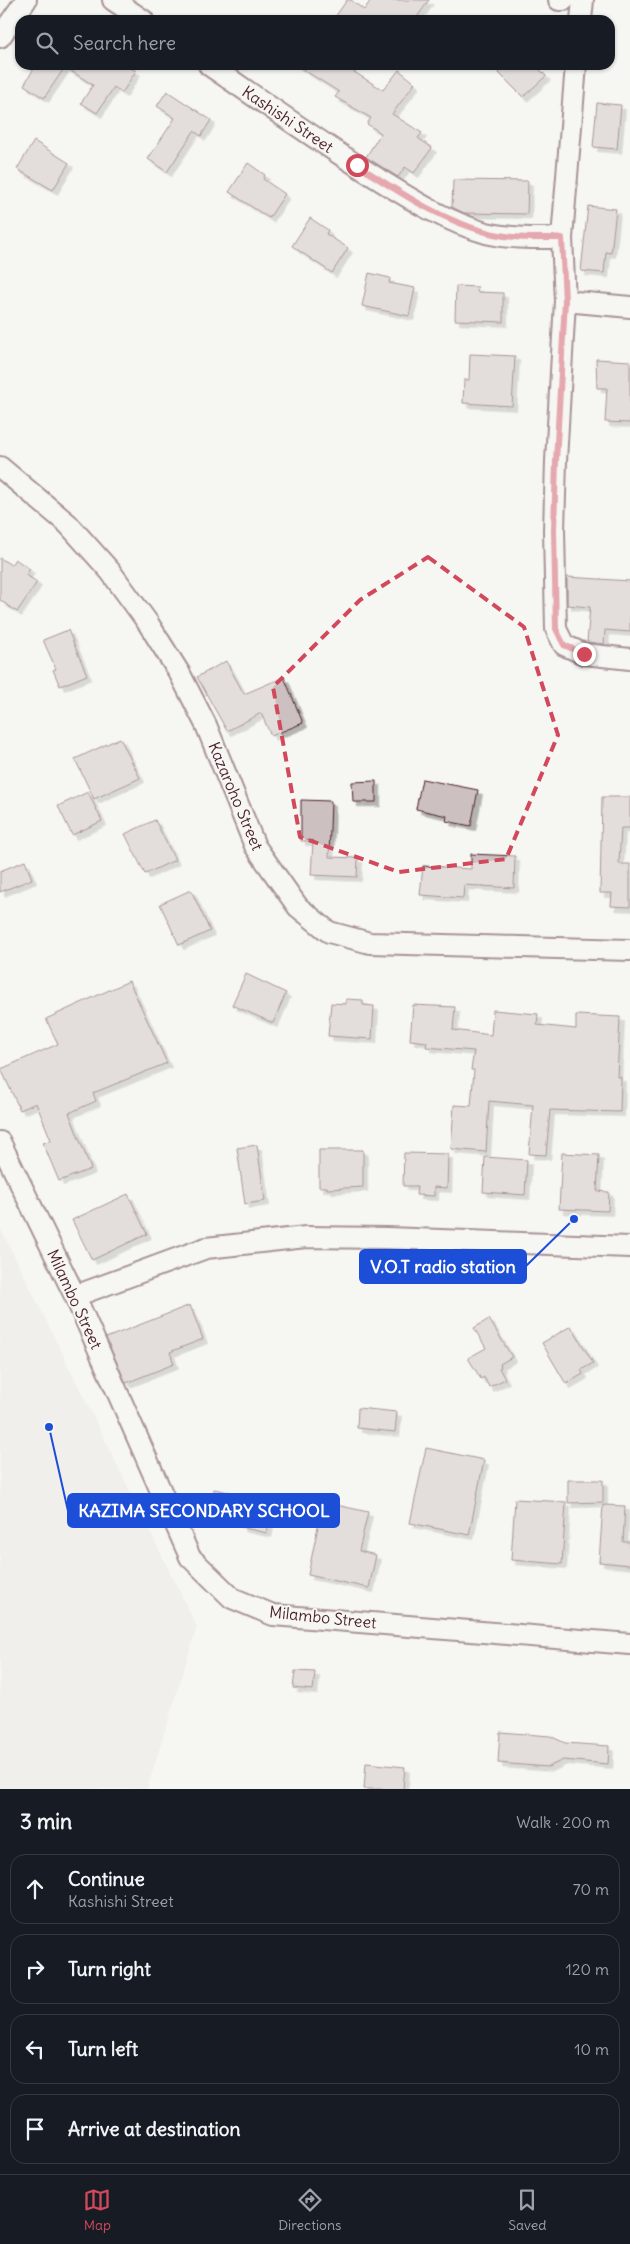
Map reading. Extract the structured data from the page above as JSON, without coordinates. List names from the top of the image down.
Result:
{
  "streets": {
    "street": ["Kashishi Street", "Kazaroho Street", "Milambo Street"]
  },
  "places": ["V.O.T radio station", "KAZIMA SECONDARY SCHOOL"],
  "page": {
    "search": "Search here",
    "heading": ["3 min", "Walk · 200 m"],
    "list": [
      ["Continue", "Kashishi Street", "70 m"],
      ["Turn right", "120 m"],
      ["Turn left", "10 m"],
      "Arrive at destination"
    ],
    "nav": ["Map", "Directions", "Saved"]
  }
}
